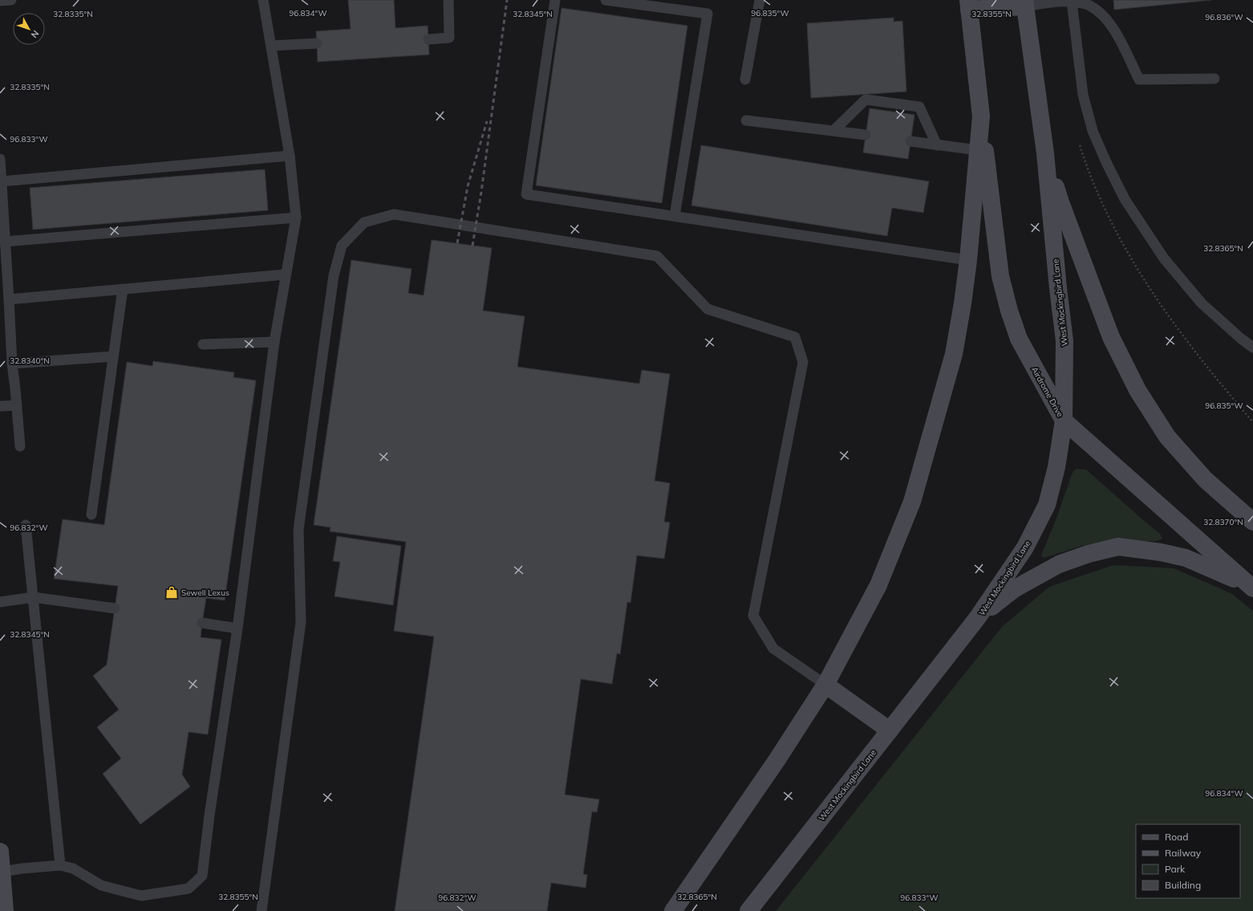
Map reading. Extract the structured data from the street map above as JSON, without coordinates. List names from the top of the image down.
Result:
{
  "streets": {
    "main road": ["West Mockingbird Lane", "Airdrome Drive"]
  },
  "crossings": [
    ["West Mockingbird Lane", "Airdrome Drive"]
  ],
  "places": {
    "shop": ["Sewell Lexus"]
  },
  "legend": [
    "Road",
    "Railway",
    "Park",
    "Building"
  ],
  "north": "bottom right",
  "coordinates": [
    "96.834°W",
    "96.835°W",
    "32.8335°N",
    "32.8345°N",
    "32.8355°N",
    "96.836°W",
    "96.833°W",
    "32.8365°N",
    "32.8340°N",
    "32.8370°N",
    "96.832°W"
  ]
}
